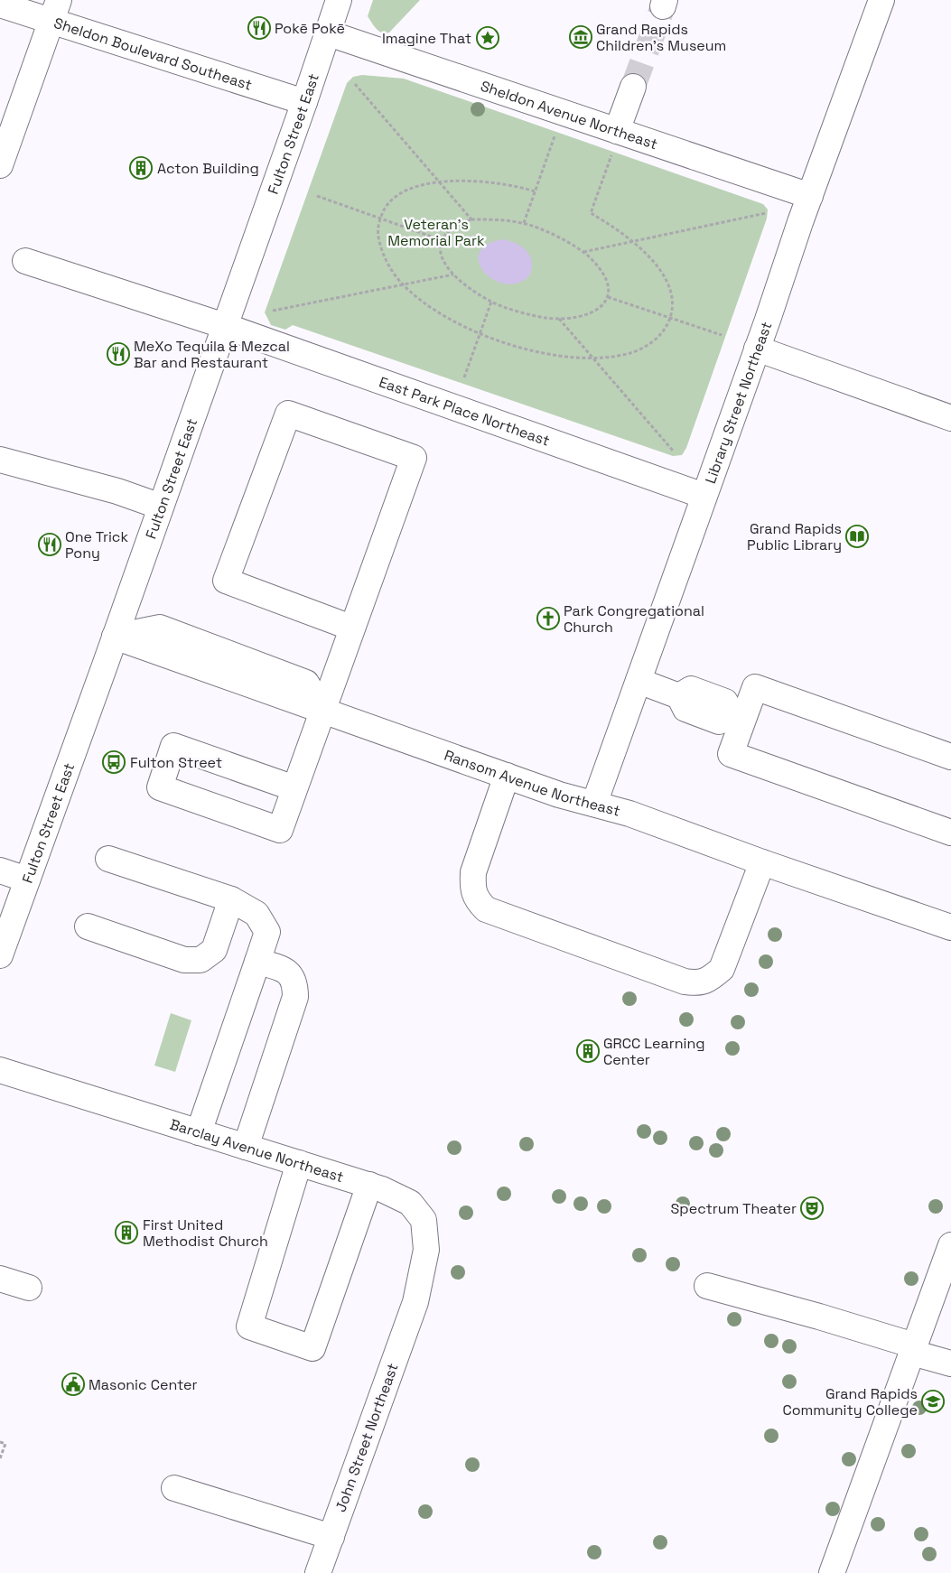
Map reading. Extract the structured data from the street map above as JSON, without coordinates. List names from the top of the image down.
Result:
{
  "streets": {
    "street": [
      "Sheldon Boulevard Southeast",
      "Sheldon Avenue Northeast",
      "Fulton Street East",
      "Library Street Northeast",
      "East Park Place Northeast",
      "Ransom Avenue Northeast",
      "Barclay Avenue Northeast",
      "John Street Northeast"
    ]
  },
  "crossings": [
    ["Sheldon Boulevard Southeast", "Fulton Street East"],
    ["Sheldon Avenue Northeast", "Fulton Street East"],
    ["Sheldon Avenue Northeast", "Library Street Northeast"],
    ["Fulton Street East", "East Park Place Northeast"],
    ["Fulton Street East", "Ransom Avenue Northeast"],
    ["Library Street Northeast", "East Park Place Northeast"],
    ["Library Street Northeast", "Ransom Avenue Northeast"],
    ["Barclay Avenue Northeast", "John Street Northeast"]
  ],
  "parks": ["Veteran's Memorial Park"],
  "places": {
    "restaurant": ["Pokē Pokē", "MeXo Tequila & Mezcal Bar and Restaurant", "One Trick Pony"],
    "museum": ["Grand Rapids Children's Museum"],
    "place": ["Imagine That"],
    "building": ["Acton Building", "GRCC Learning Center", "First United Methodist Church"],
    "library": ["Grand Rapids Public Library"],
    "church": ["Park Congregational Church"],
    "bus stop": ["Fulton Street"],
    "theatre": ["Spectrum Theater"],
    "public building": ["Masonic Center"],
    "school or university": ["Grand Rapids Community College"]
  }
}
